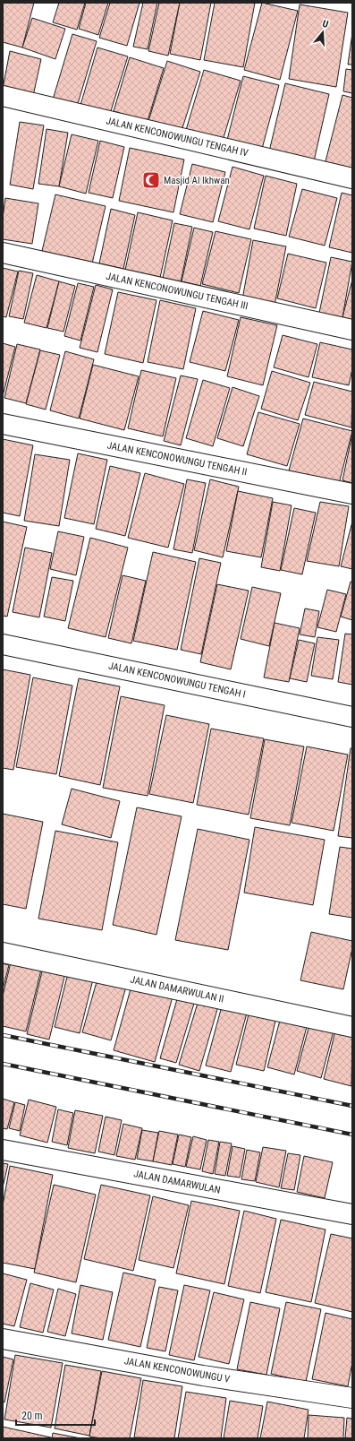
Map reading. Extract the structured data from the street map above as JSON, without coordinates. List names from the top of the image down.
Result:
{
  "streets": {
    "street": [
      "JALAN KENCONOWUNGU TENGAH IV",
      "JALAN KENCONOWUNGU TENGAH III",
      "JALAN KENCONOWUNGU TENGAH II",
      "JALAN KENCONOWUNGU TENGAH I",
      "JALAN DAMARWULAN II",
      "JALAN DAMARWULAN",
      "JALAN KENCONOWUNGU V"
    ]
  },
  "places": {
    "mosque": ["Masjid Al Ikhwan"]
  },
  "scale_bar": "20 m",
  "north": "top"
}
